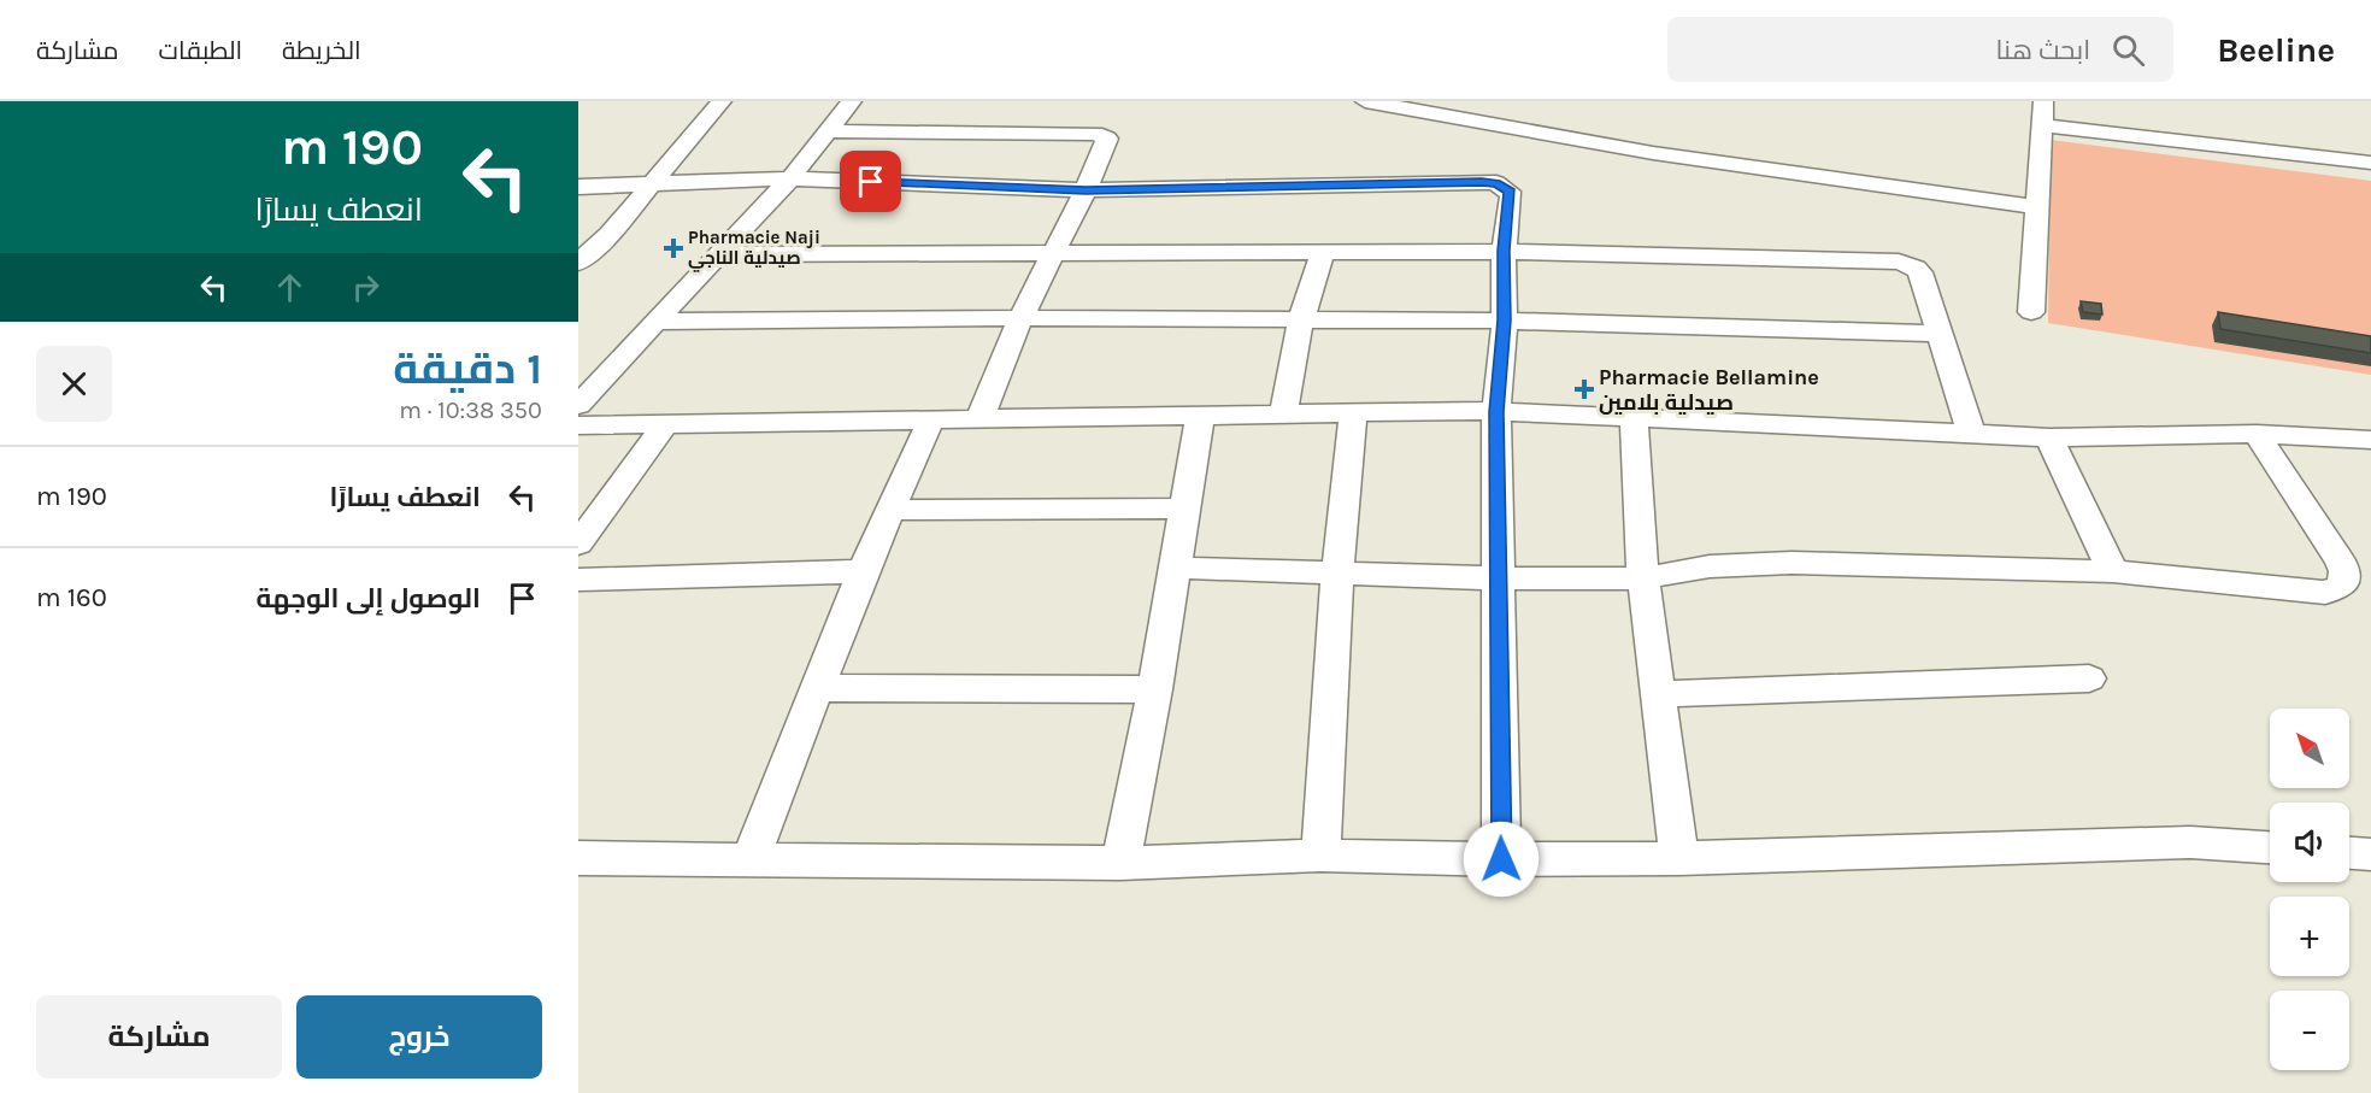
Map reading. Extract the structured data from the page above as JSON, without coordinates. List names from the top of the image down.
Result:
{
  "places": {
    "health": ["Pharmacie Naji صيدلية الناجي", "Pharmacie Bellamine صيدلية بلامين"]
  },
  "north": "top left",
  "page": {
    "header": "Beeline",
    "search": "ابحث هنا",
    "nav": ["الخريطة", "الطبقات", "مشاركة"],
    "turn": ["190 m", "انعطف يسارًا"],
    "heading": ["1 دقيقة", "350 m · 10:38"],
    "list": [
      {
        "name": "انعطف يسارًا",
        "value": "190 m"
      },
      {
        "name": "الوصول إلى الوجهة",
        "value": "160 m"
      }
    ],
    "map_buttons": ["+", "−"],
    "buttons": ["خروج", "مشاركة"]
  }
}
